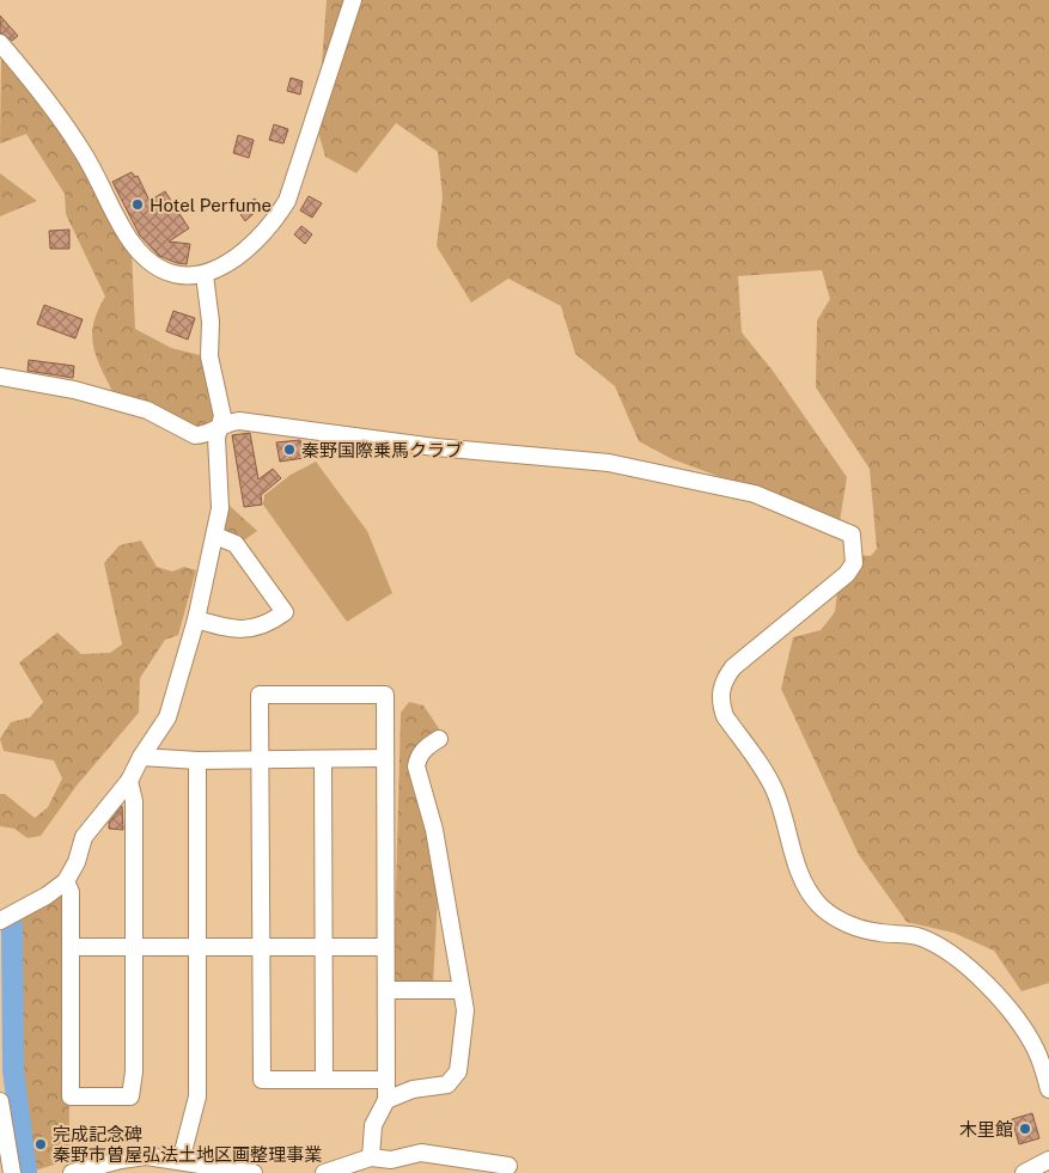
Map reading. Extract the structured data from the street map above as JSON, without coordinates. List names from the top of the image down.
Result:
{
  "places": [
    "Hotel Perfume",
    "秦野国際乗馬クラブ",
    "木里館",
    "完成記念碑 秦野市曽屋弘法土地区画整理事業"
  ]
}
